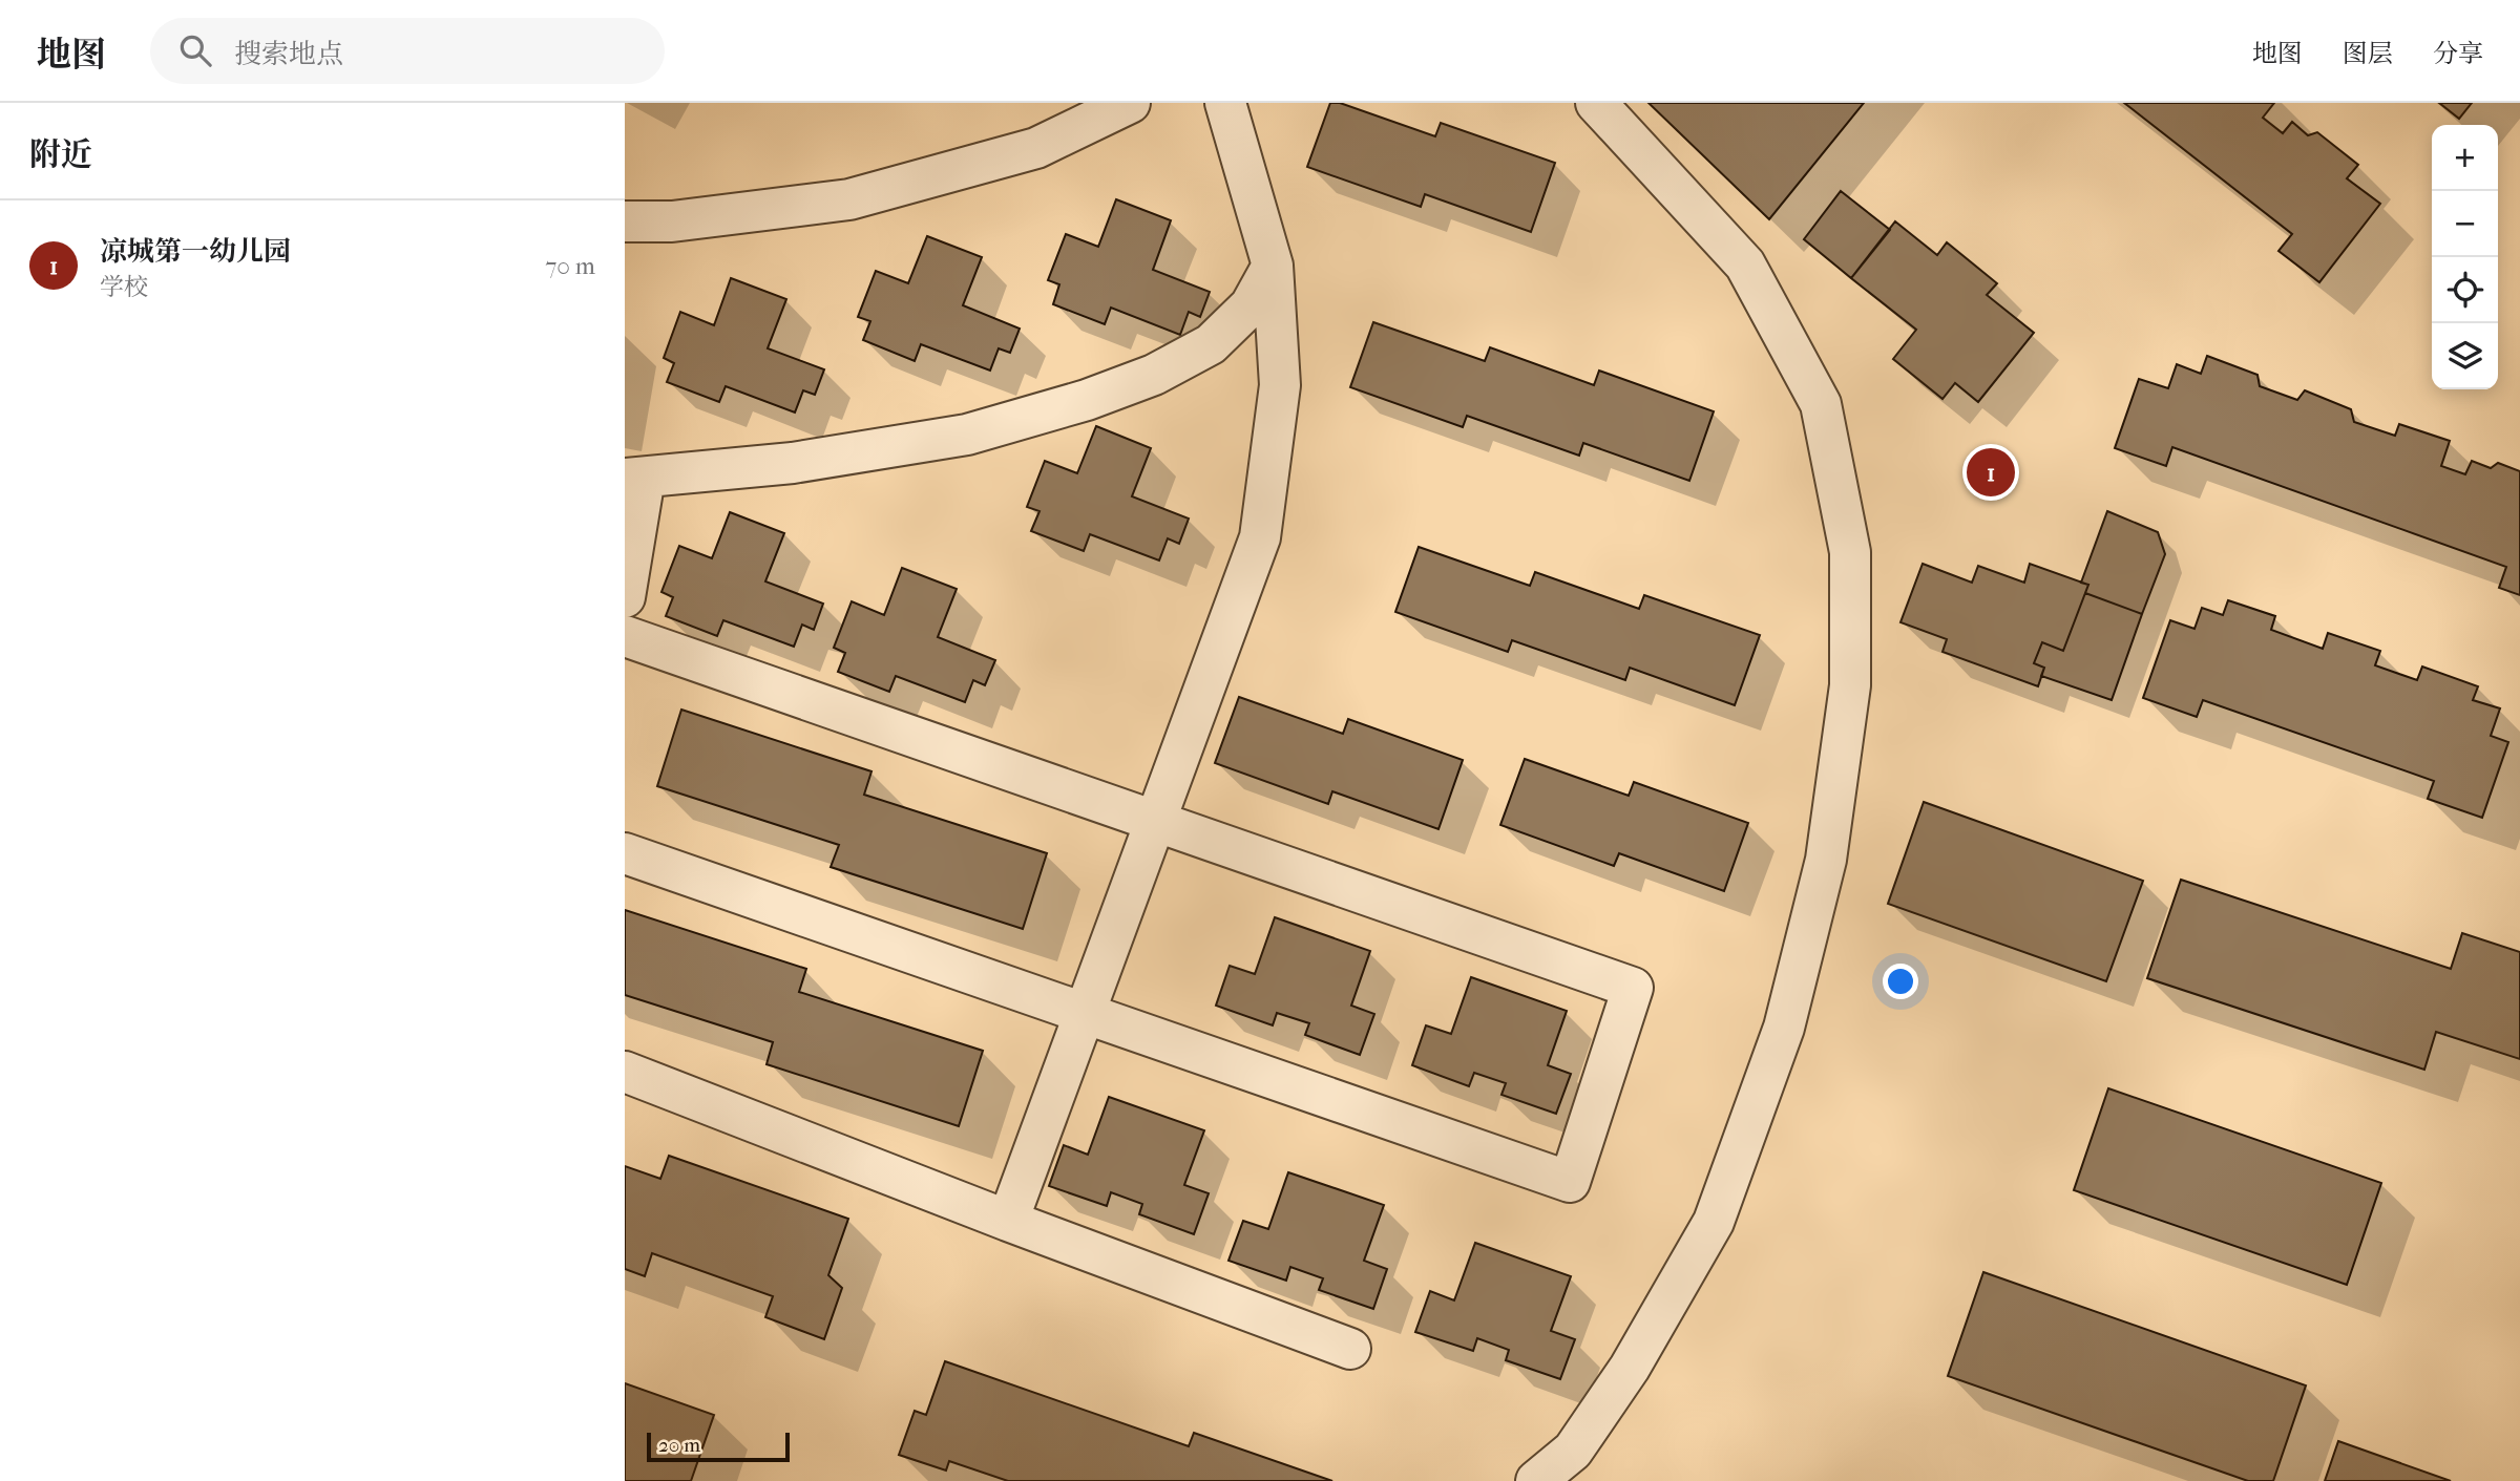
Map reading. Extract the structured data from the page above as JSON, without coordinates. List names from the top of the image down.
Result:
{
  "scale_bar": "20 m",
  "page": {
    "header": "地图",
    "search": "搜索地点",
    "nav": ["地图", "图层", "分享"],
    "heading": "附近",
    "map_buttons": ["+", "−"],
    "list": [
      {
        "mark": "1",
        "name": "凉城第一幼儿园",
        "note": "学校",
        "value": "70 m"
      }
    ],
    "pins": "1",
    "scale": "20 m"
  }
}
